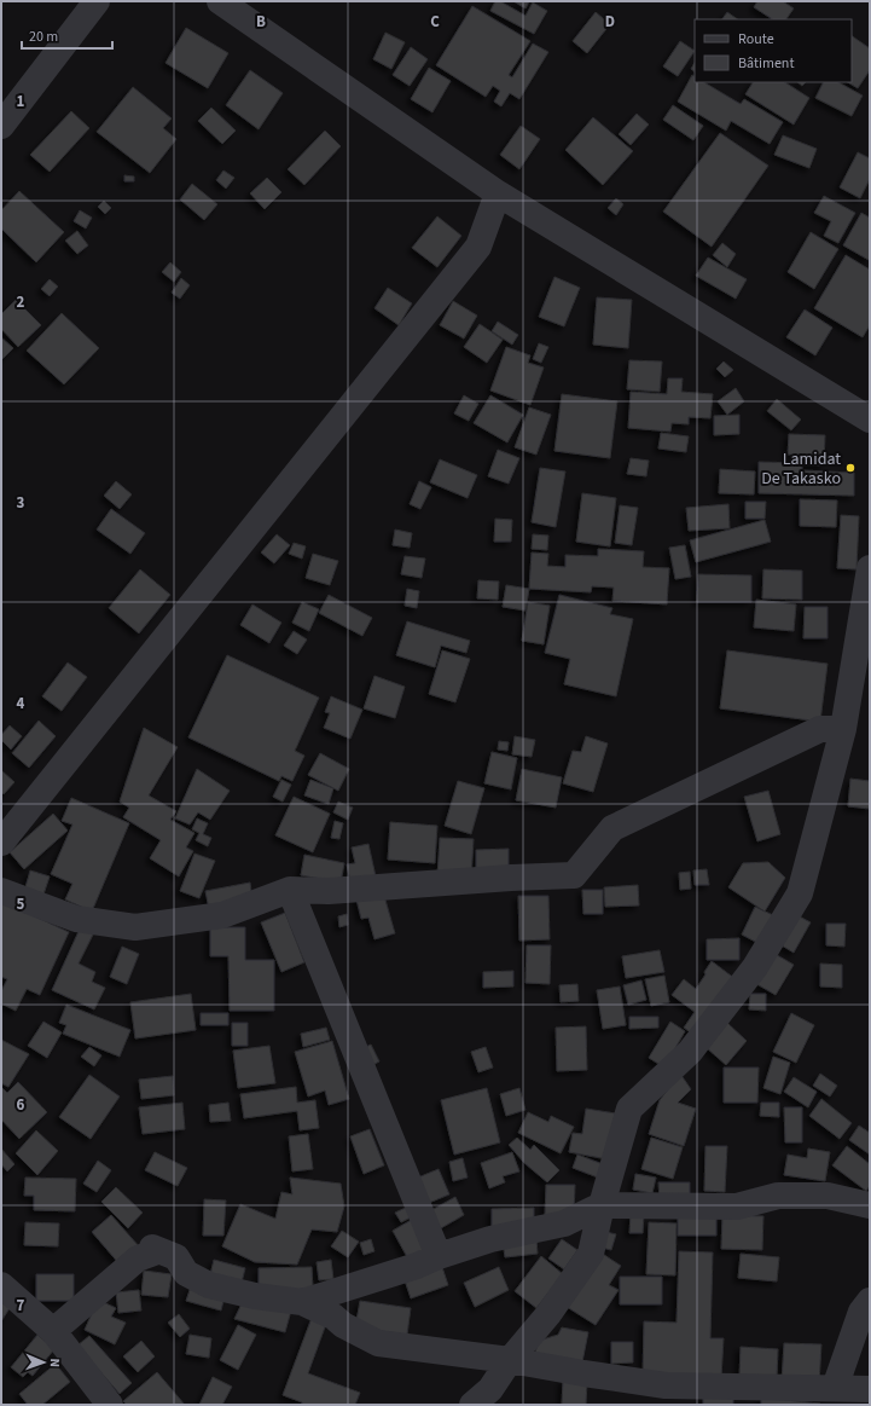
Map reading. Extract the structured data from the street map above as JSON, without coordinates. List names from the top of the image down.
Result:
{
  "places": ["Lamidat De Takasko"],
  "legend": ["Route", "Bâtiment"],
  "scale_bar": "20 m",
  "north": "right",
  "grid": {
    "columns": ["B", "C", "D"],
    "rows": [
      "1",
      "2",
      "3",
      "4",
      "5",
      "6",
      "7"
    ]
  }
}
